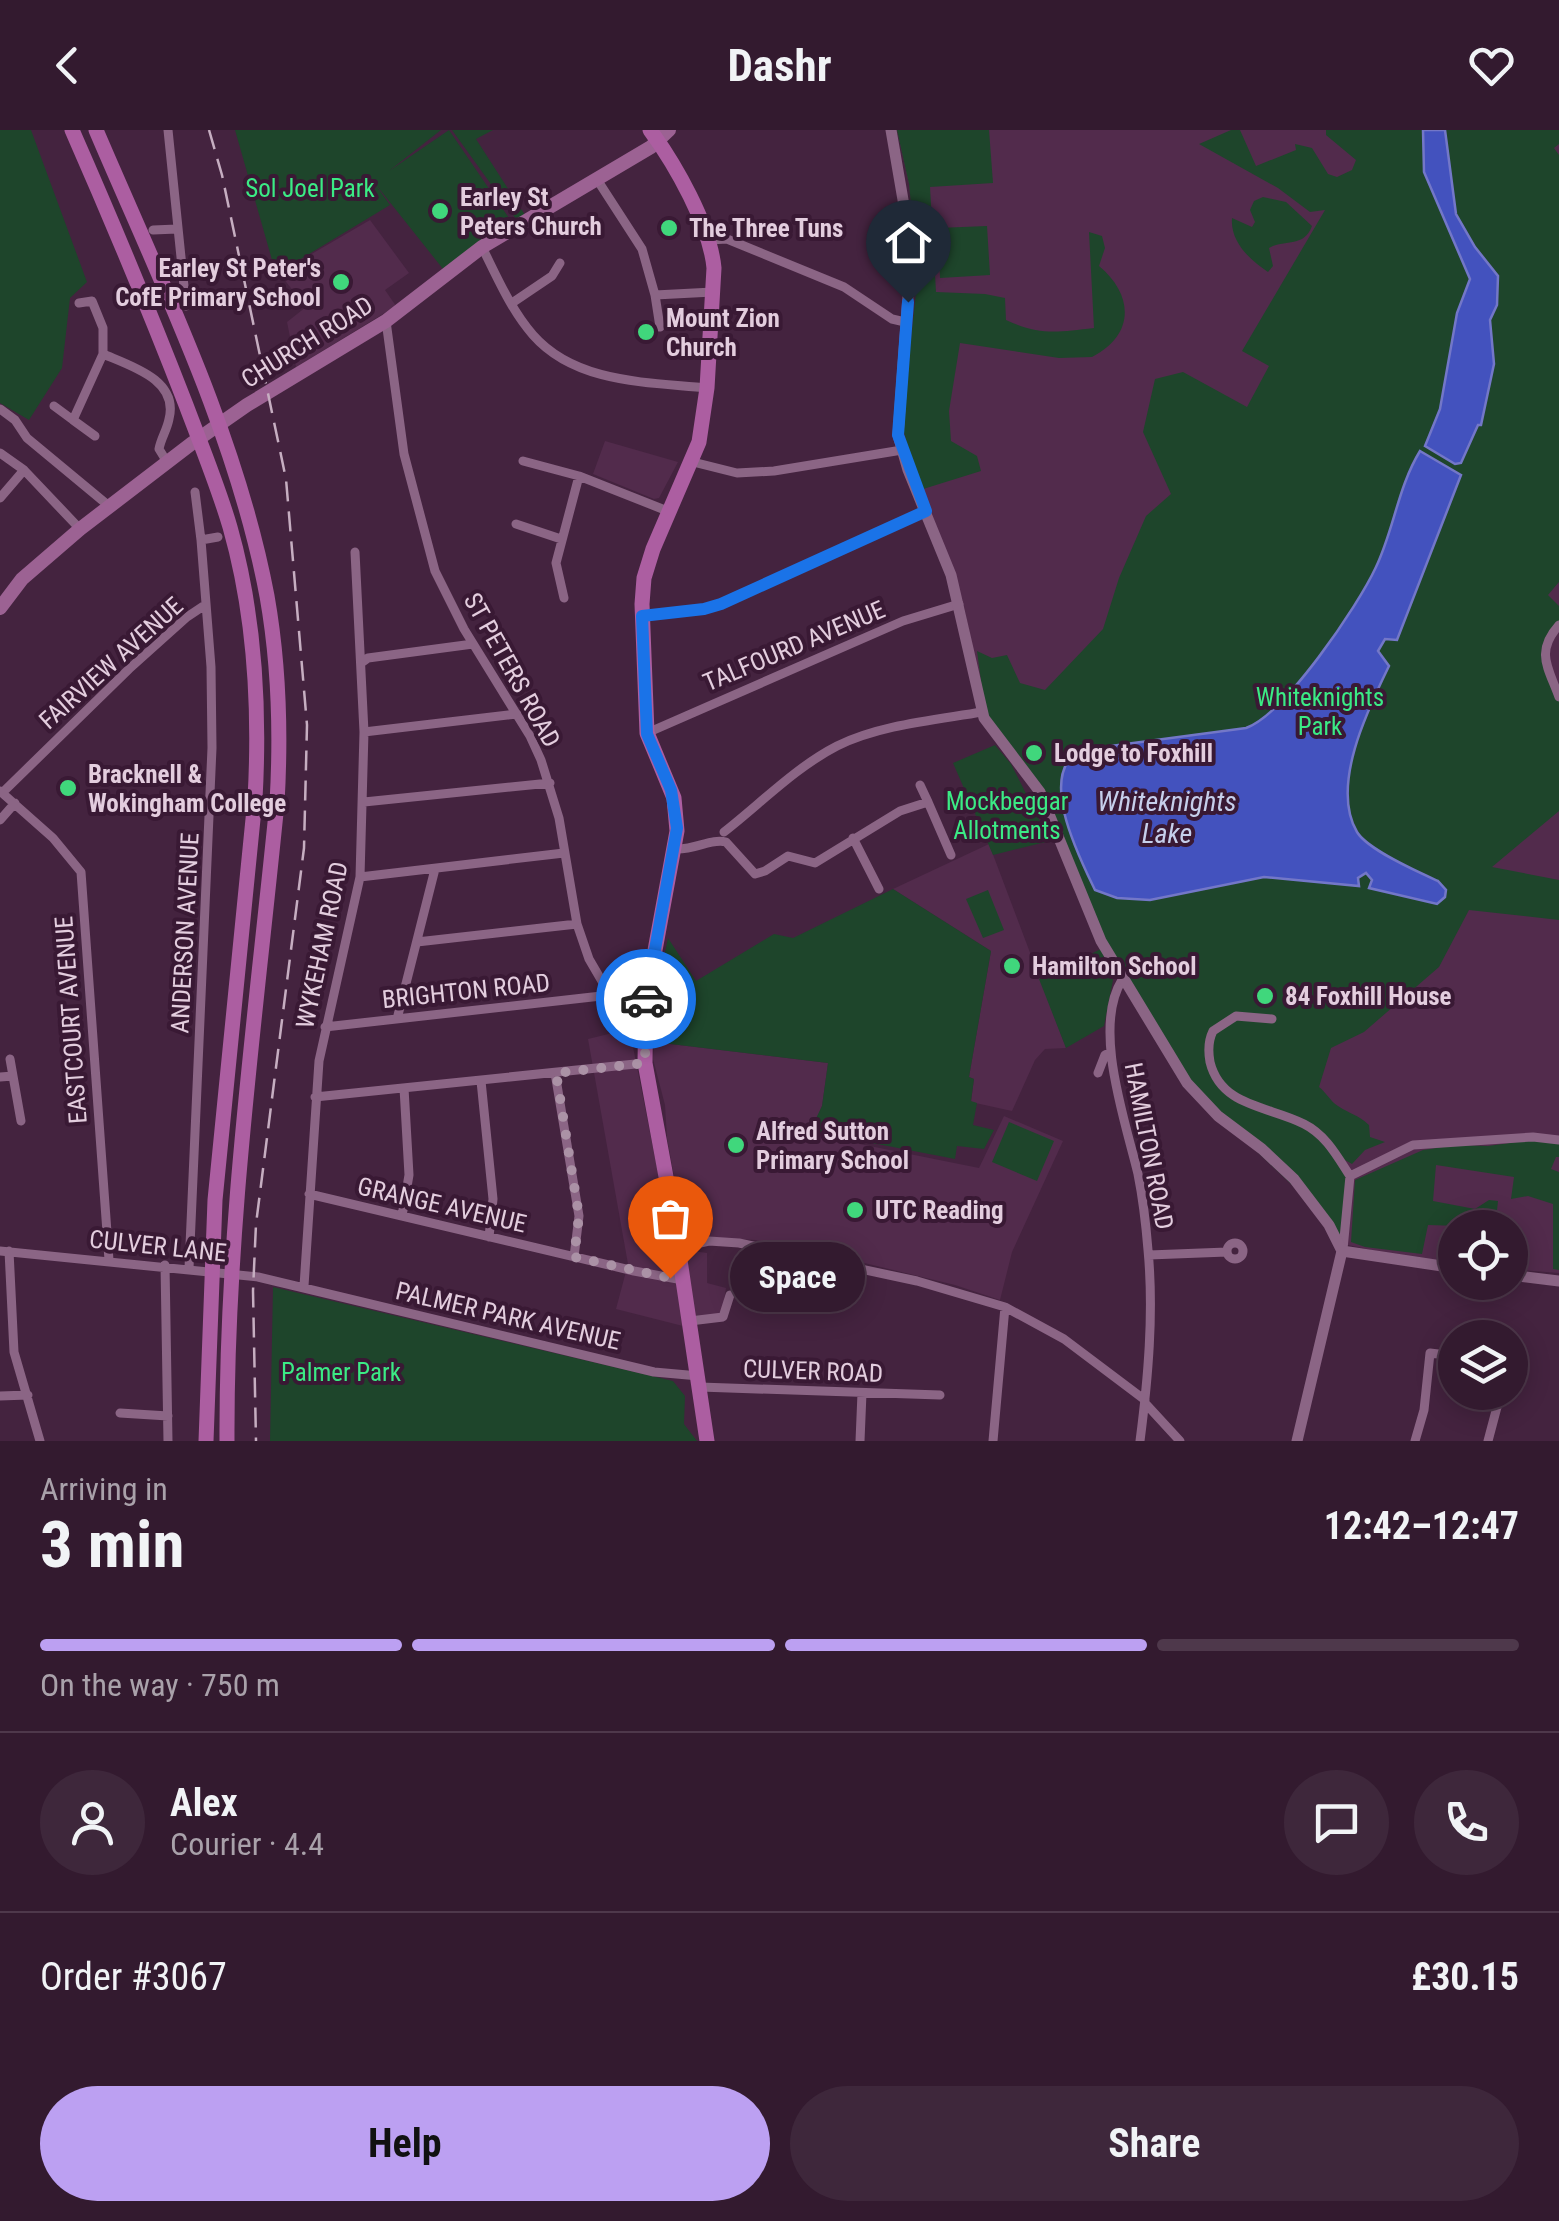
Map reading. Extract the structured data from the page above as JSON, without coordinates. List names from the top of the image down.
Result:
{
  "streets": {
    "main road": ["CHURCH ROAD"],
    "street": [
      "TALFOURD AVENUE",
      "FAIRVIEW AVENUE",
      "ST PETERS ROAD",
      "ANDERSON AVENUE",
      "WYKEHAM ROAD",
      "BRIGHTON ROAD",
      "EASTCOURT AVENUE",
      "HAMILTON ROAD",
      "GRANGE AVENUE",
      "CULVER LANE",
      "PALMER PARK AVENUE",
      "CULVER ROAD"
    ]
  },
  "crossings": [
    ["CHURCH ROAD", "ST PETERS ROAD"],
    ["FAIRVIEW AVENUE", "ANDERSON AVENUE"],
    ["FAIRVIEW AVENUE", "EASTCOURT AVENUE"],
    ["ST PETERS ROAD", "BRIGHTON ROAD"],
    ["ANDERSON AVENUE", "CULVER LANE"],
    ["WYKEHAM ROAD", "BRIGHTON ROAD"],
    ["WYKEHAM ROAD", "GRANGE AVENUE"],
    ["WYKEHAM ROAD", "CULVER LANE"],
    ["WYKEHAM ROAD", "PALMER PARK AVENUE"],
    ["EASTCOURT AVENUE", "CULVER LANE"],
    ["CULVER LANE", "PALMER PARK AVENUE"],
    ["PALMER PARK AVENUE", "CULVER ROAD"]
  ],
  "water": ["Whiteknights Lake"],
  "parks": [
    "Sol Joel Park",
    "Whiteknights Park",
    "Mockbeggar Allotments",
    "Palmer Park"
  ],
  "places": [
    "Earley St Peters Church",
    "The Three Tuns",
    "Earley St Peter's CofE Primary School",
    "Mount Zion Church",
    "Lodge to Foxhill",
    "Bracknell & Wokingham College",
    "Hamilton School",
    "84 Foxhill House",
    "Alfred Sutton Primary School",
    "UTC Reading",
    "Space"
  ],
  "page": {
    "header": "Dashr",
    "bubble": "Space",
    "heading": ["3 min", "Arriving in", "12:42–12:47"],
    "panel": [
      "Alex",
      "Courier · 4.4",
      "Order #3067",
      "£30.15"
    ],
    "bar": "On the way · 750 m",
    "buttons": ["Help", "Share"]
  }
}
